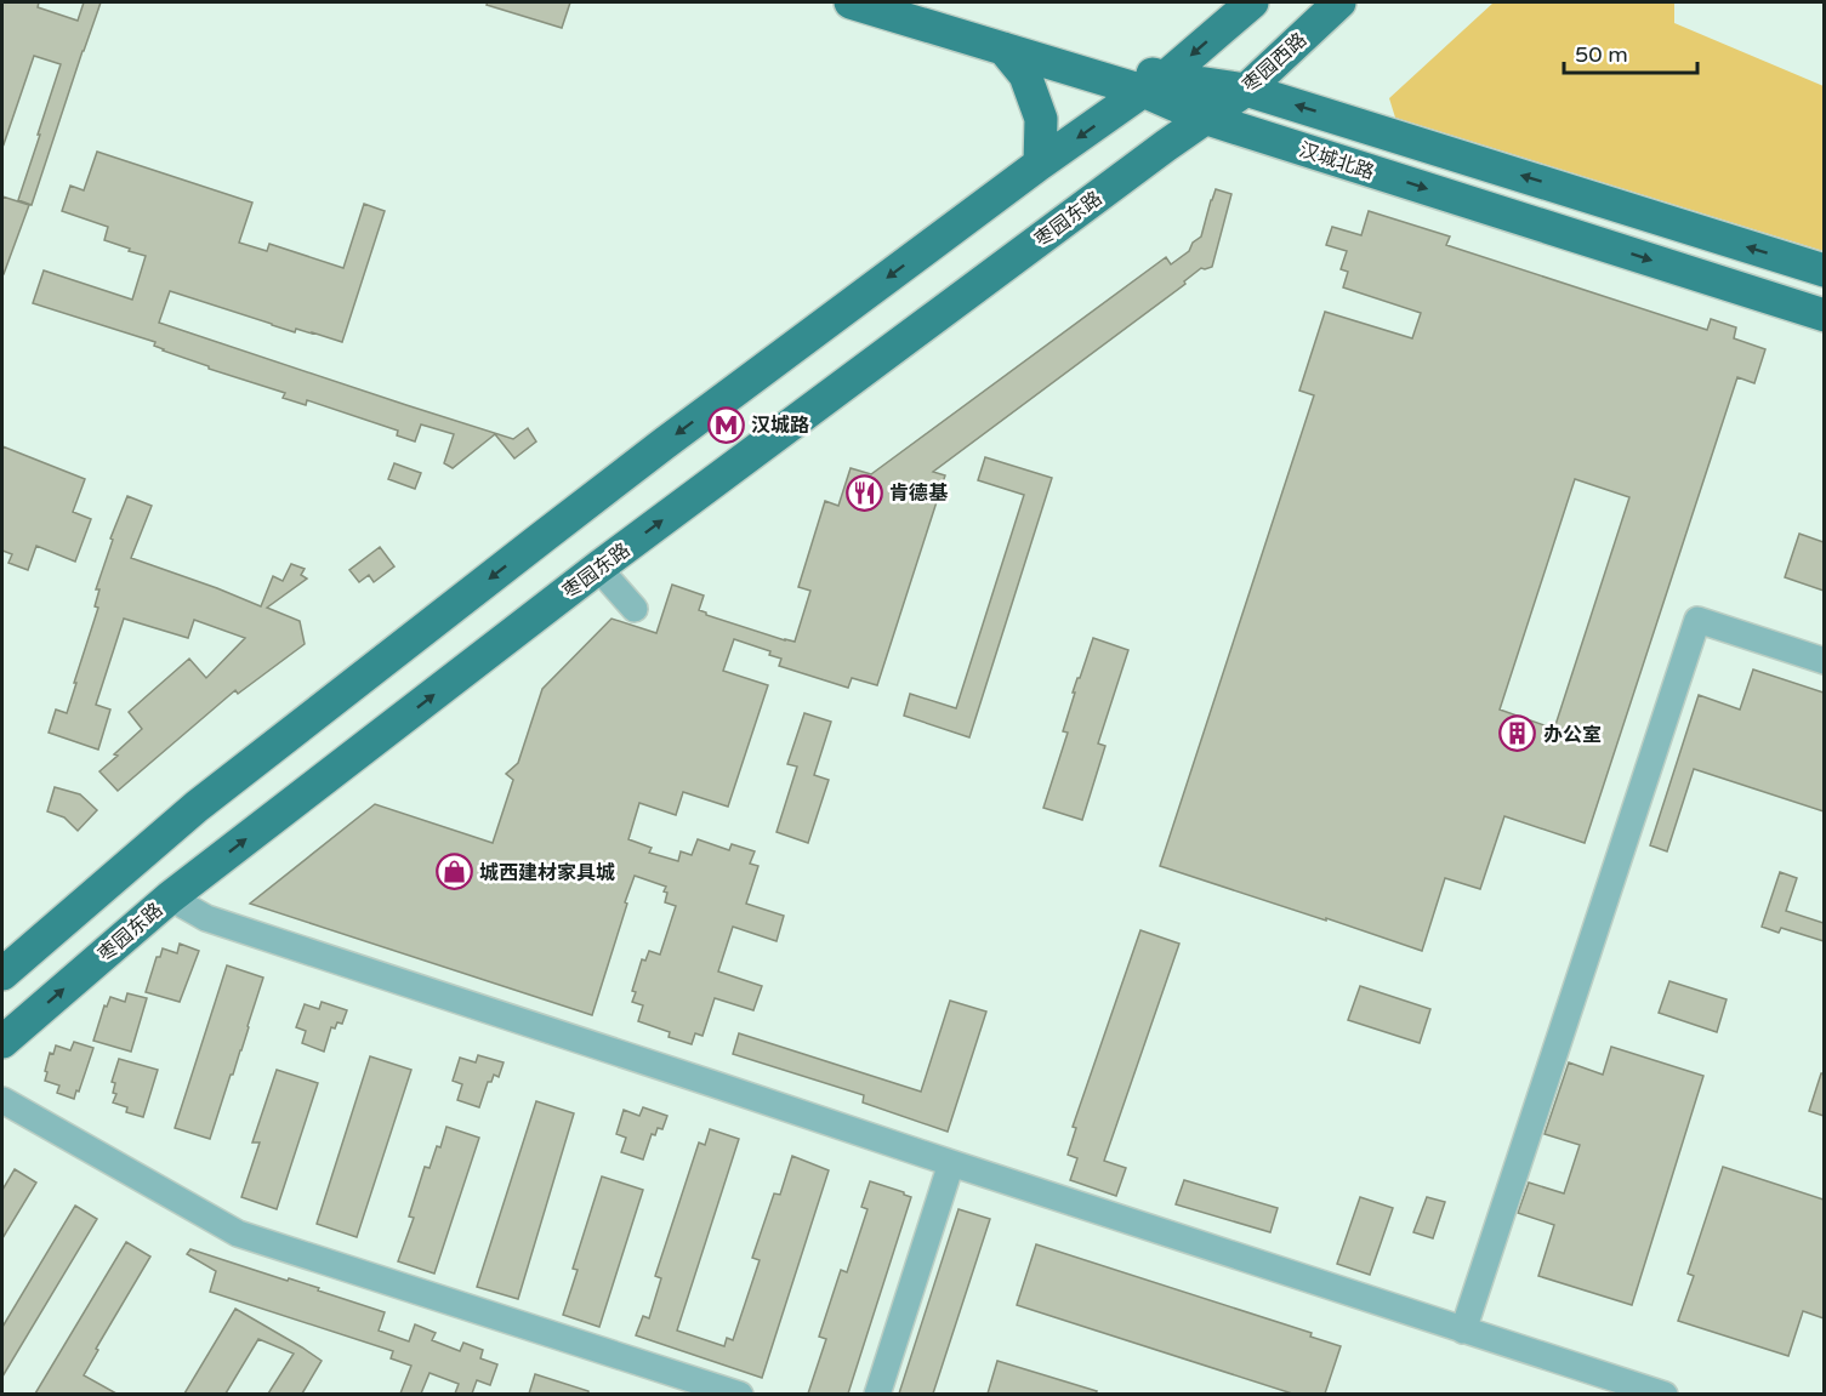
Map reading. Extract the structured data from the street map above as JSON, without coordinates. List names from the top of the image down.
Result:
{
  "streets": {
    "main road": ["枣园西路", "汉城北路", "枣园东路"]
  },
  "crossings": [
    ["枣园西路", "汉城北路"],
    ["枣园西路", "枣园东路"],
    ["汉城北路", "枣园东路"]
  ],
  "places": {
    "metro station": ["汉城路"],
    "restaurant": ["肯德基"],
    "building": ["办公室"],
    "shop": ["城西建材家具城"]
  },
  "scale_bar": "50 m"
}
